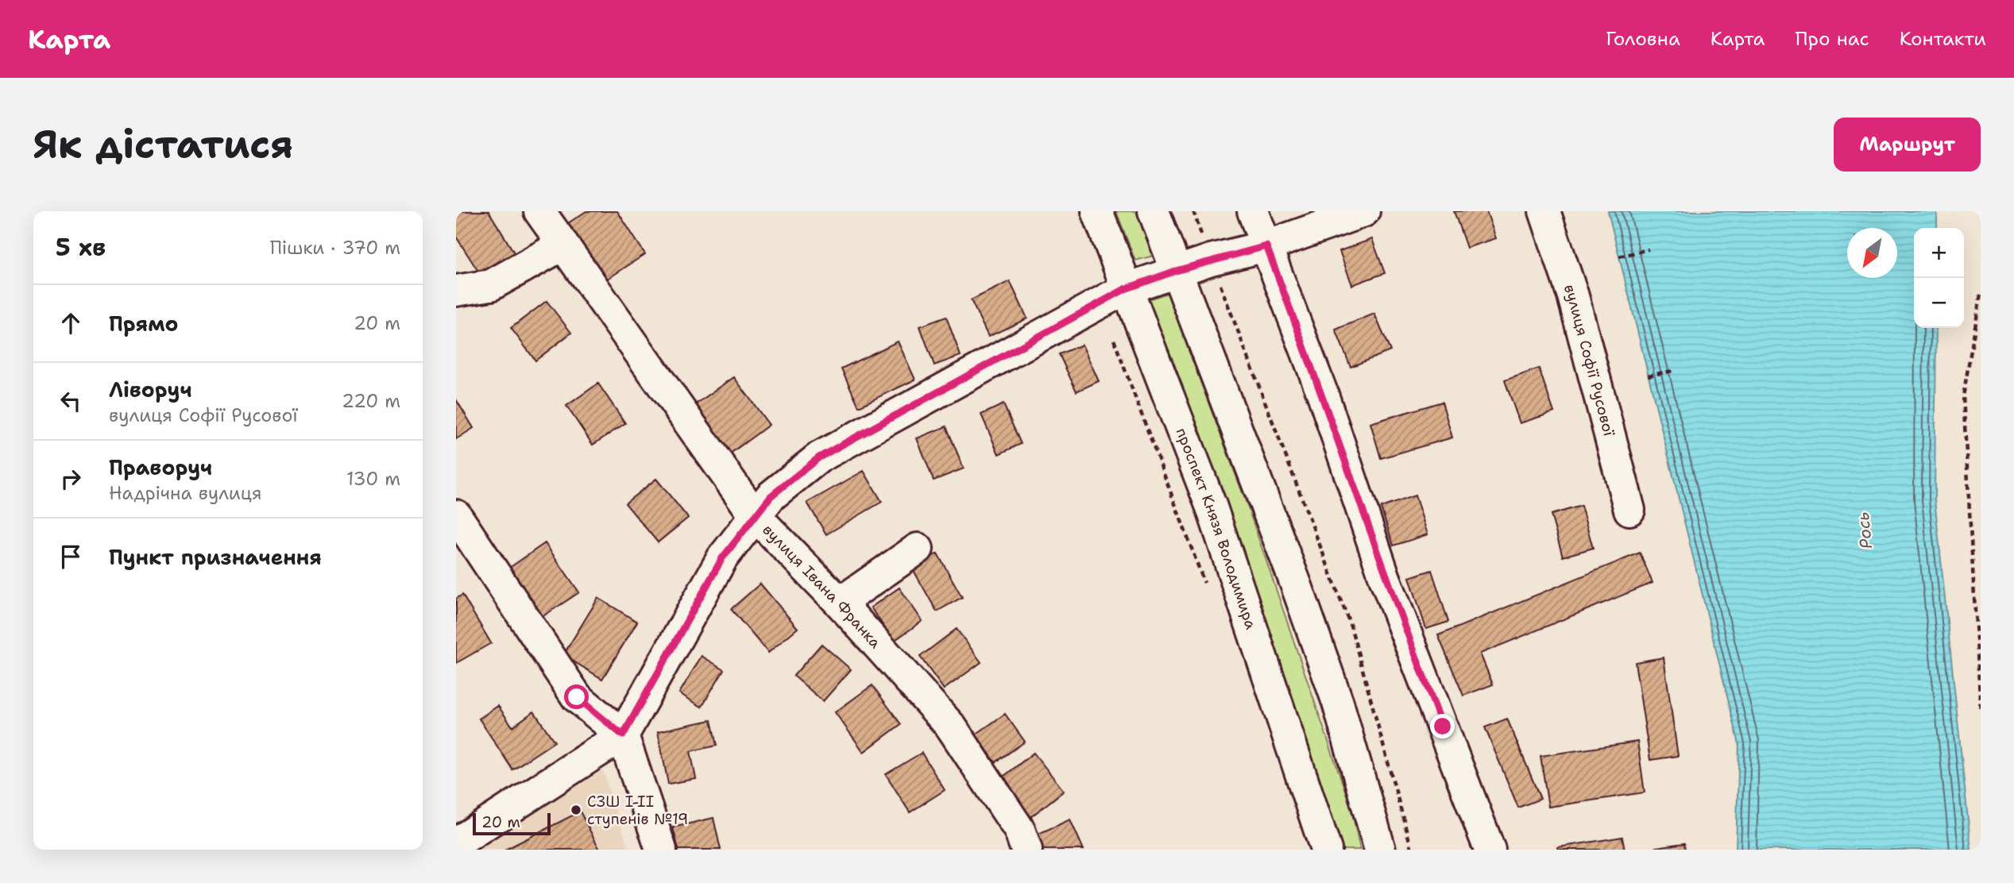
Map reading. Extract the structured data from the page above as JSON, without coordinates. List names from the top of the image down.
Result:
{
  "streets": {
    "street": ["вулиця Софії Русової", "проспект Князя Володимира", "вулиця Івана Франка"]
  },
  "water": ["Рось"],
  "places": ["СЗШ I-II ступенів №19"],
  "scale_bar": "20 m",
  "north": "bottom left",
  "page": {
    "header": "Карта",
    "nav": [
      "Головна",
      "Карта",
      "Про нас",
      "Контакти"
    ],
    "buttons": "Маршрут",
    "title": "Як дістатися",
    "heading": ["5 хв", "Пішки · 370 m"],
    "map_buttons": ["+", "−"],
    "list": [
      ["Прямо", "20 m"],
      ["Ліворуч", "вулиця Софії Русової", "220 m"],
      ["Праворуч", "Надрічна вулиця", "130 m"],
      "Пункт призначення"
    ],
    "scale": "20 m"
  }
}
